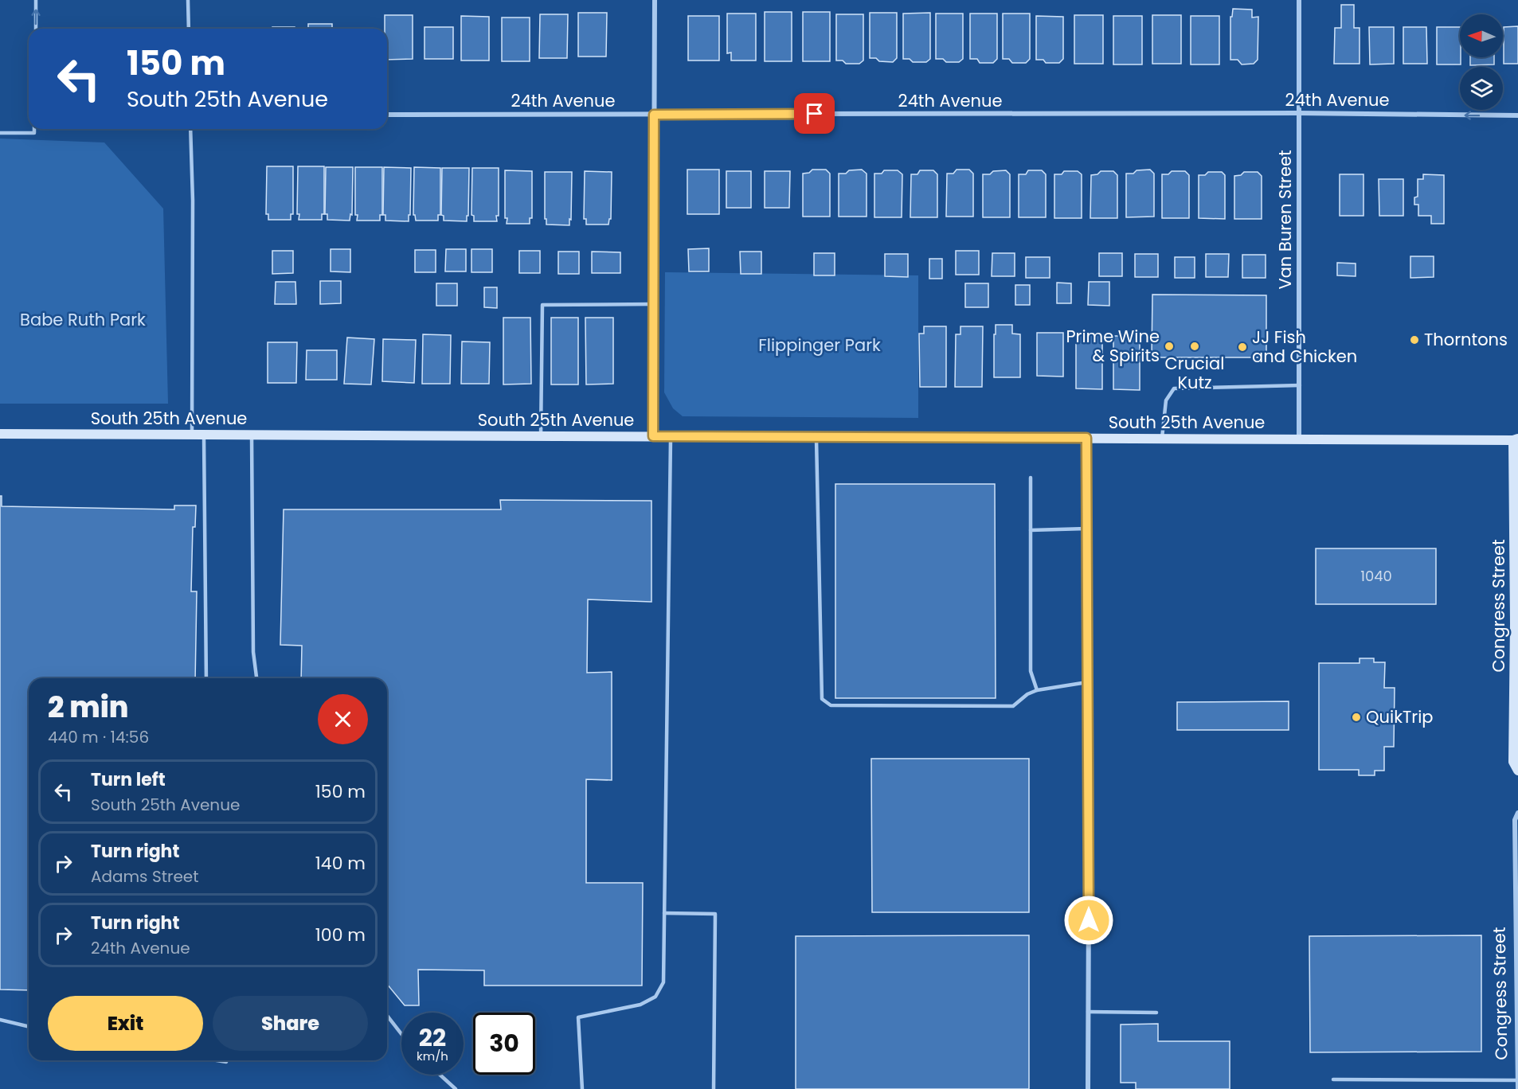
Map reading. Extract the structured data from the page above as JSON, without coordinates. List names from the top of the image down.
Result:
{
  "streets": {
    "main road": ["South 25th Avenue", "Congress Street"],
    "street": ["24th Avenue", "Van Buren Street"]
  },
  "crossings": [
    ["24th Avenue", "Van Buren Street"],
    ["Van Buren Street", "South 25th Avenue"],
    ["South 25th Avenue", "Congress Street"]
  ],
  "parks": ["Babe Ruth Park", "Flippinger Park"],
  "places": [
    "Thorntons",
    "Prime Wine & Spirits",
    "Crucial Kutz",
    "JJ Fish and Chicken",
    "QuikTrip"
  ],
  "house_numbers": ["1040"],
  "north": "left",
  "page": {
    "turn": ["150 m", "South 25th Avenue"],
    "heading": ["2 min", "440 m · 14:56"],
    "list": [
      {
        "name": "Turn left",
        "note": "South 25th Avenue",
        "value": "150 m"
      },
      {
        "name": "Turn right",
        "note": "Adams Street",
        "value": "140 m"
      },
      {
        "name": "Turn right",
        "note": "24th Avenue",
        "value": "100 m"
      }
    ],
    "buttons": ["Exit", "Share"],
    "speed": "22 km/h",
    "limit": "30"
  }
}
